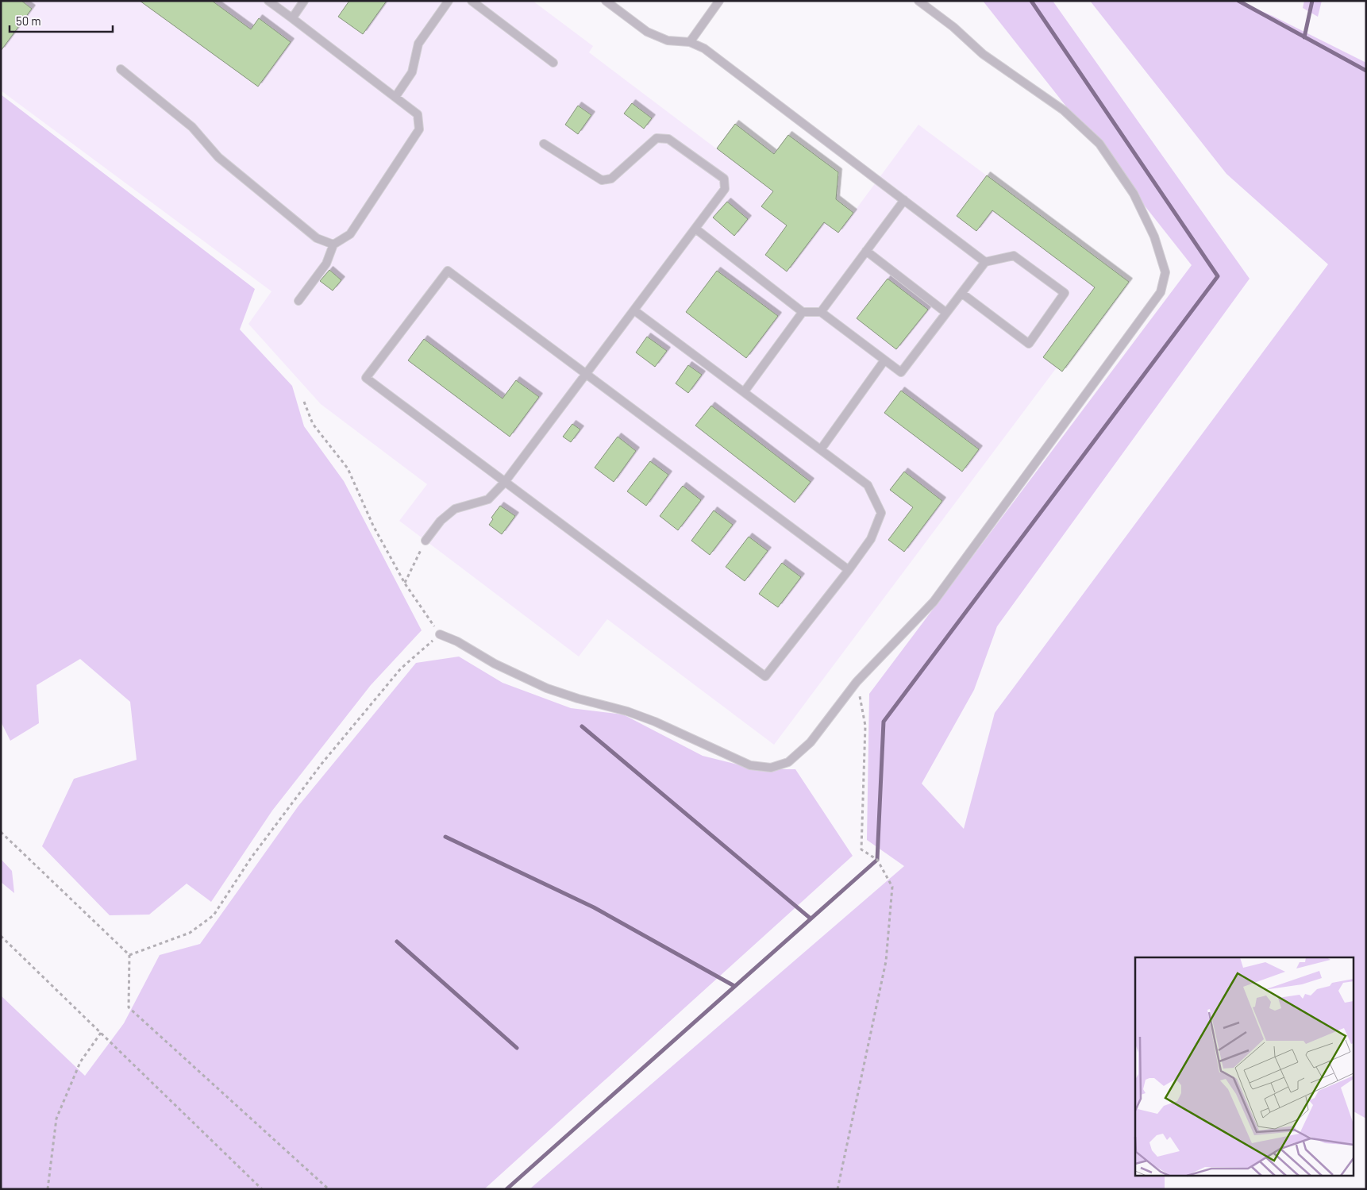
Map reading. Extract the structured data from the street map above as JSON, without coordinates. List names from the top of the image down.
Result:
{
  "scale_bar": "50 m"
}
